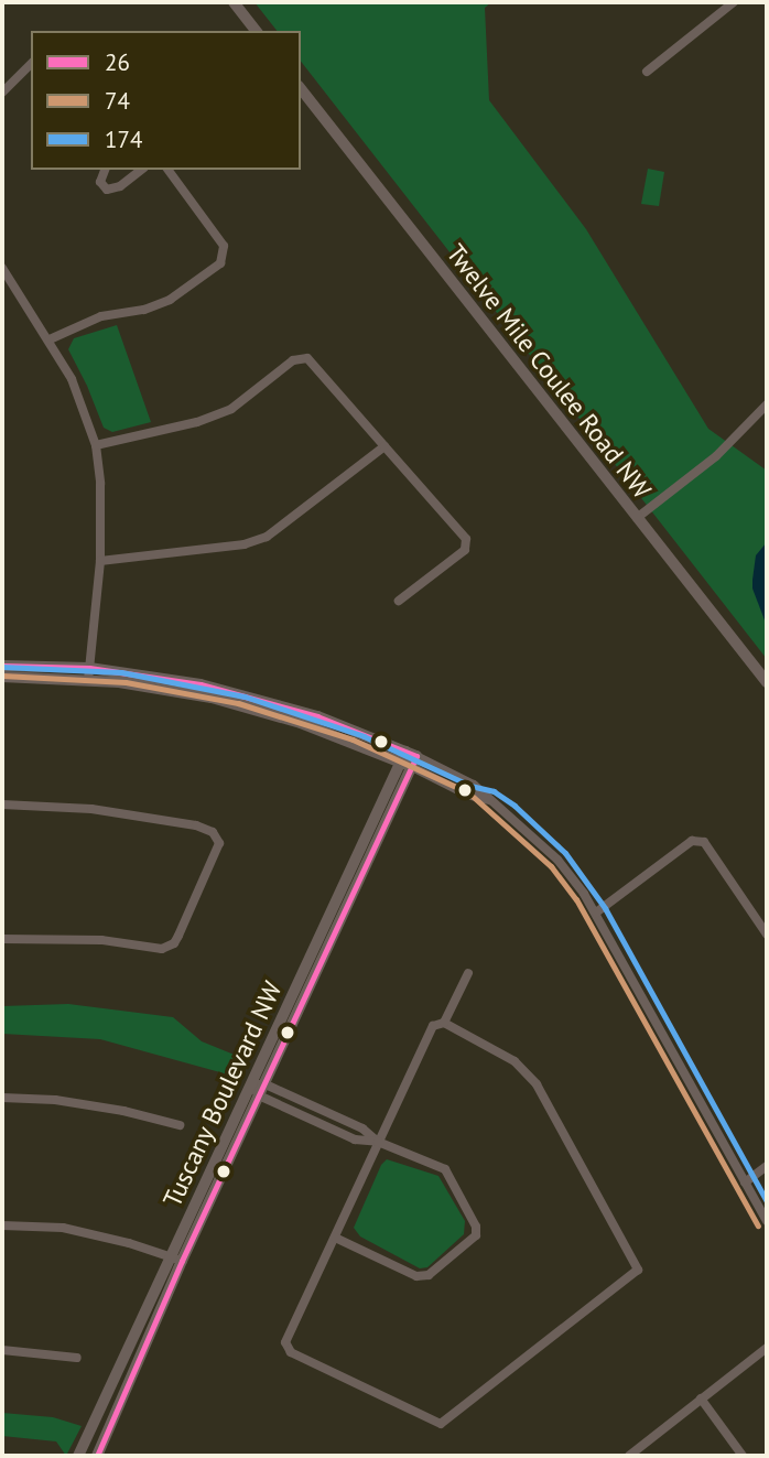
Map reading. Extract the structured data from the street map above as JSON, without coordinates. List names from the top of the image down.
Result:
{
  "streets": {
    "street": ["Twelve Mile Coulee Road NW", "Tuscany Boulevard NW"]
  },
  "lines": ["transit line 26", "transit line 174", "transit line 74"],
  "legend": ["26", "74", "174"]
}
